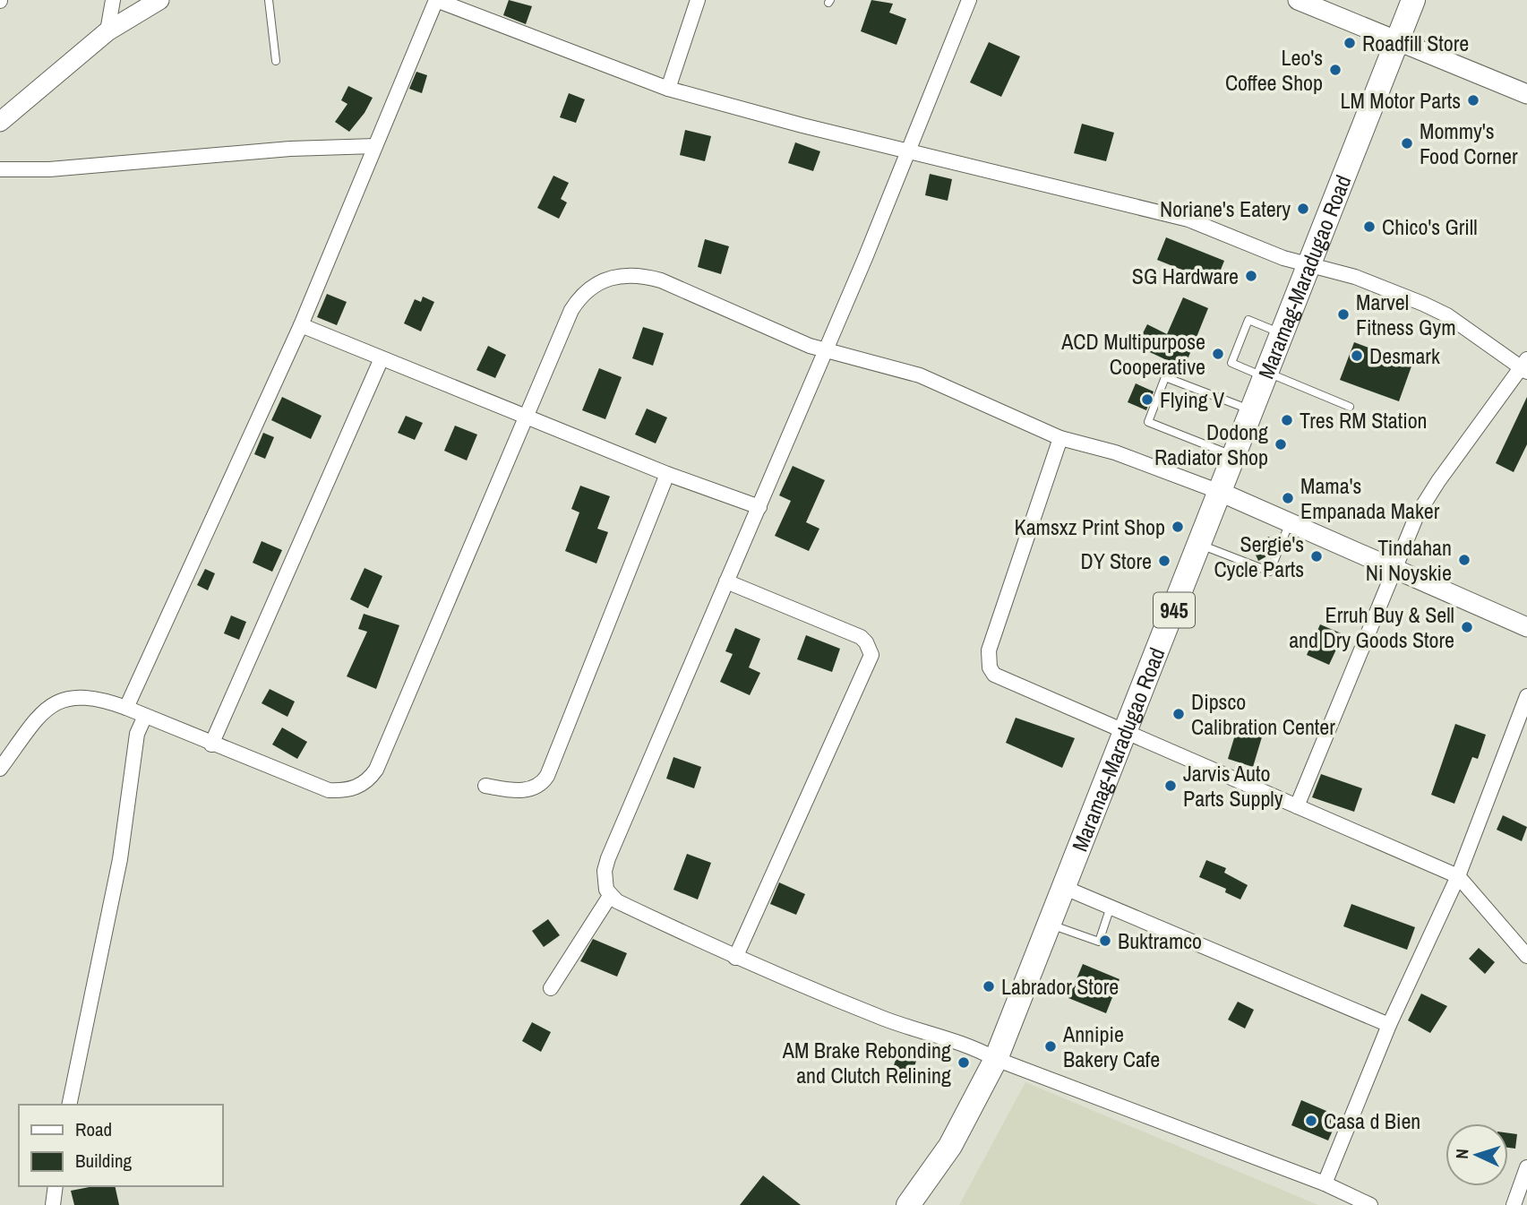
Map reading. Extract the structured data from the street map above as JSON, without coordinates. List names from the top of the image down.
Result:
{
  "streets": {
    "main road": ["Maramag-Maradugao Road", "945"]
  },
  "places": [
    "Roadfill Store",
    "Leo's Coffee Shop",
    "LM Motor Parts",
    "Mommy's Food Corner",
    "Noriane's Eatery",
    "Chico's Grill",
    "SG Hardware",
    "Marvel Fitness Gym",
    "ACD Multipurpose Cooperative",
    "Desmark",
    "Flying V",
    "Tres RM Station",
    "Dodong Radiator Shop",
    "Mama's Empanada Maker",
    "Kamsxz Print Shop",
    "Sergie's Cycle Parts",
    "Tindahan Ni Noyskie",
    "DY Store",
    "Erruh Buy & Sell and Dry Goods Store",
    "Dipsco Calibration Center",
    "Jarvis Auto Parts Supply",
    "Buktramco",
    "Labrador Store",
    "Annipie Bakery Cafe",
    "AM Brake Rebonding and Clutch Relining",
    "Casa d Bien"
  ],
  "legend": ["Road", "Building"],
  "north": "left"
}
